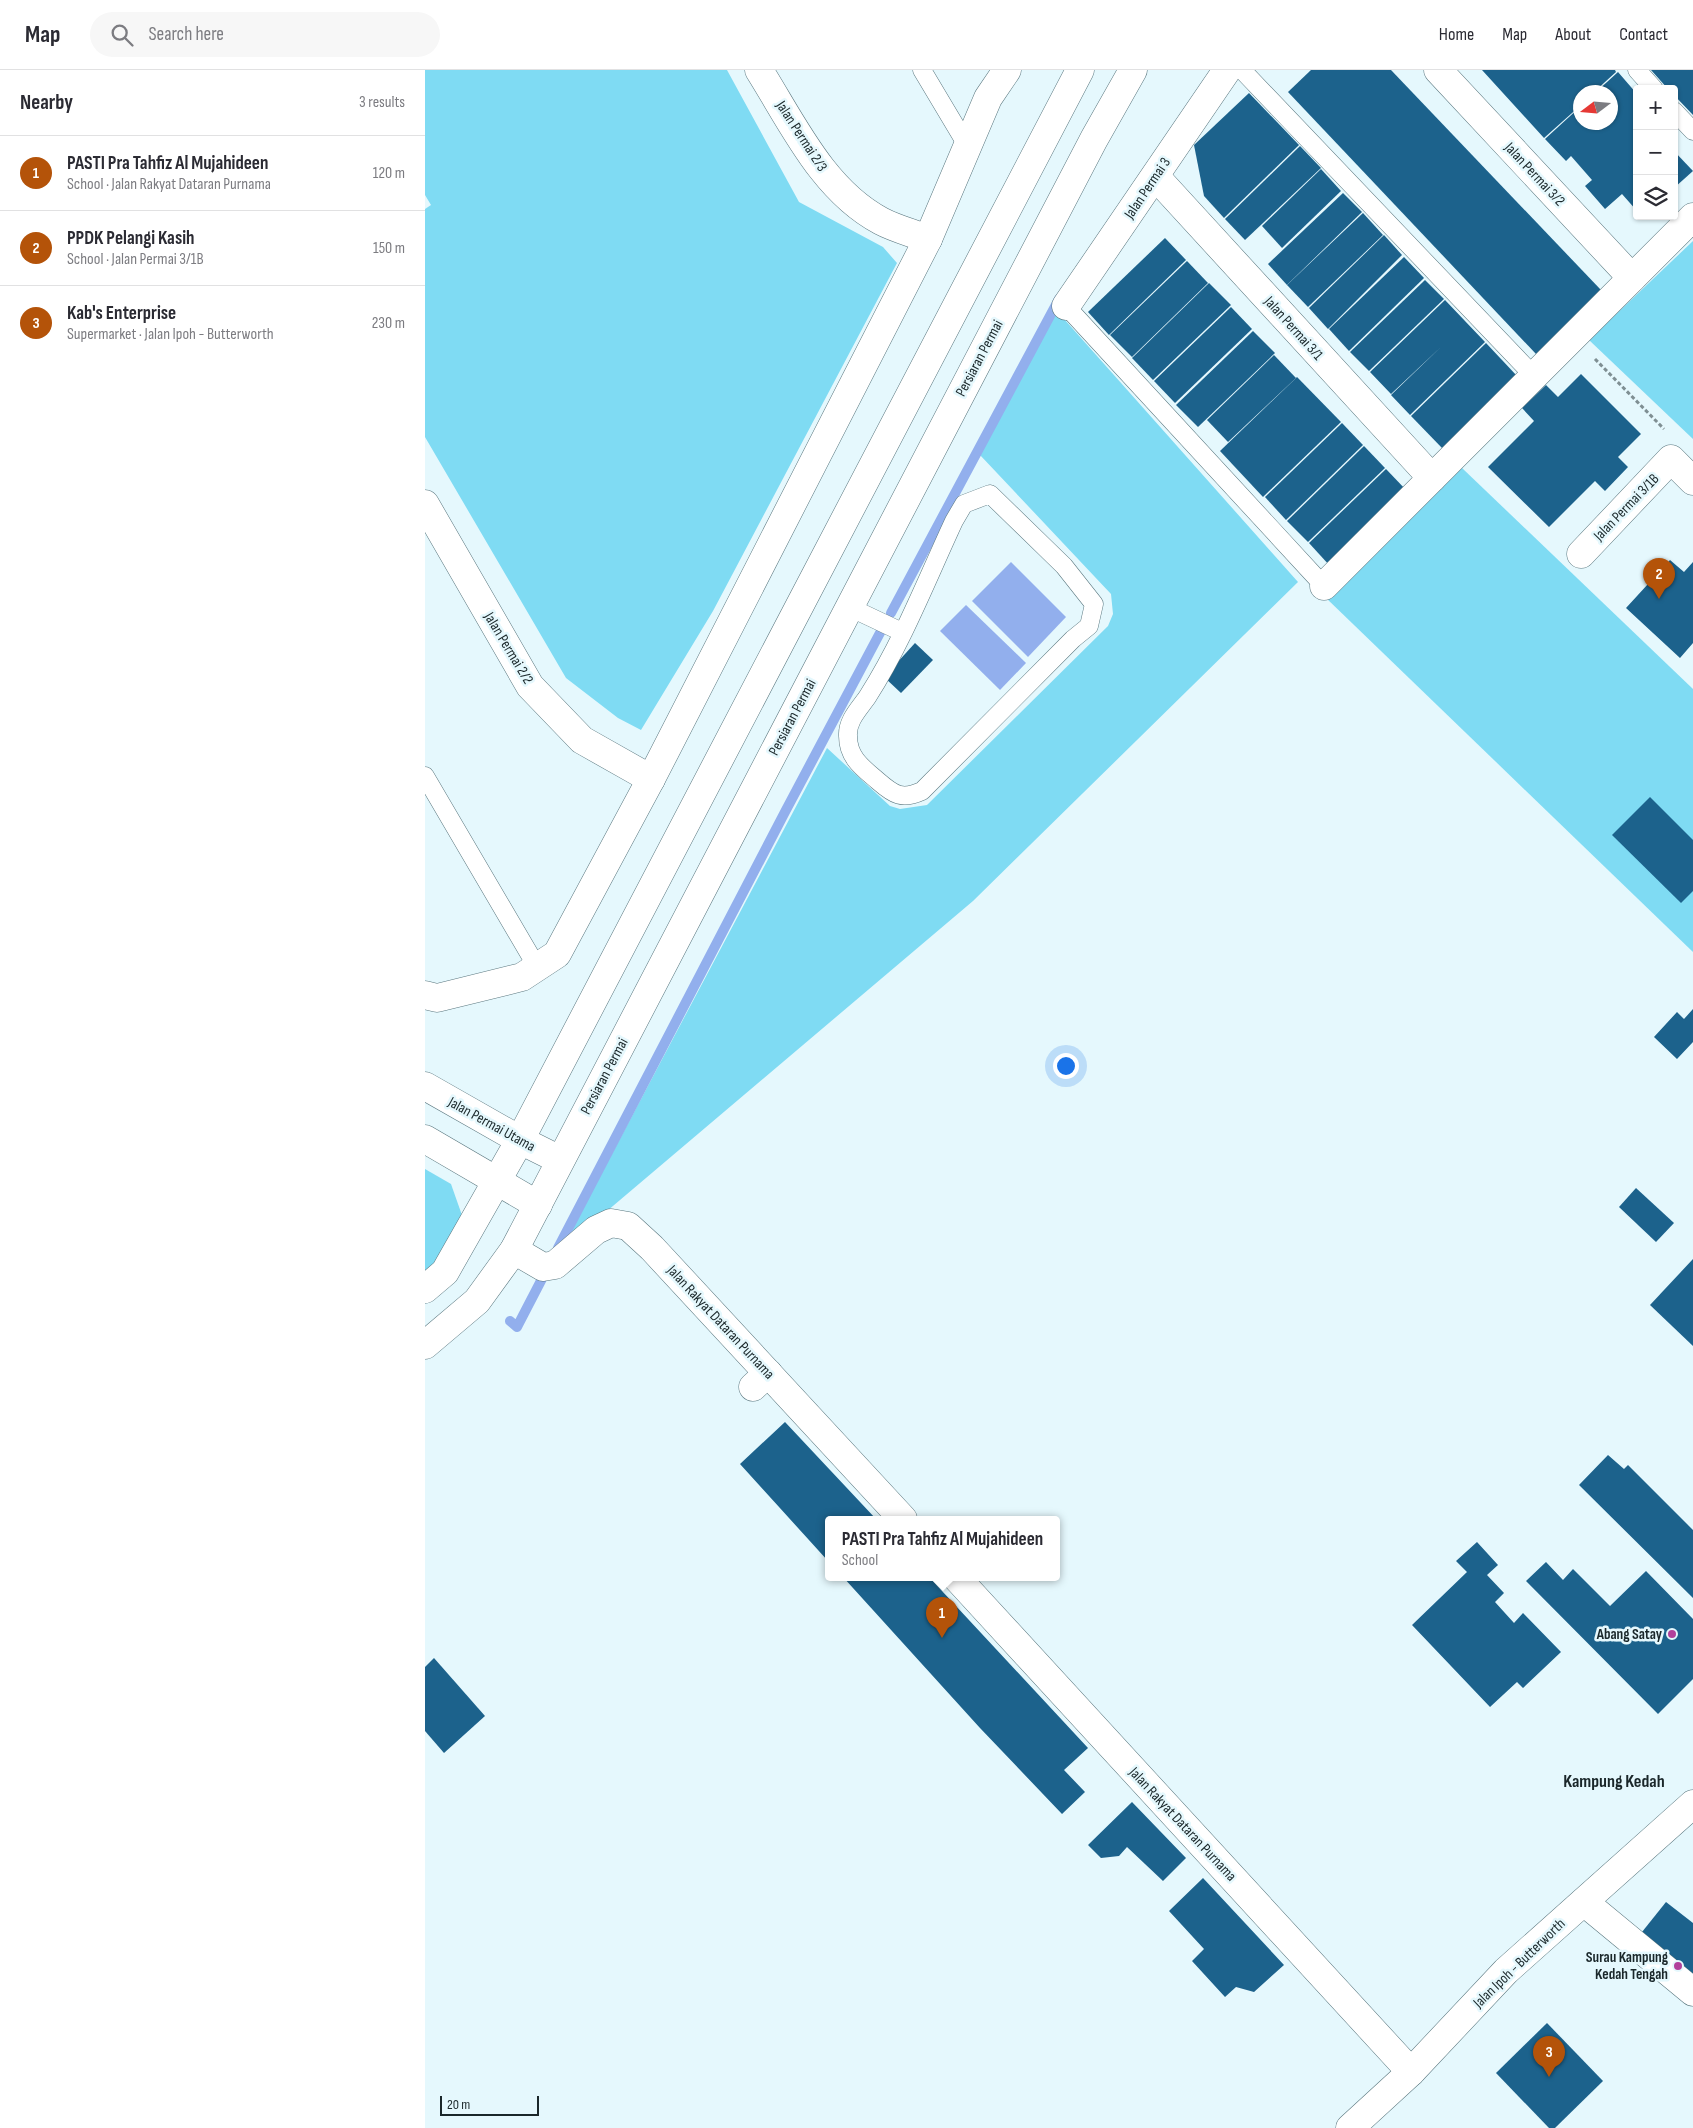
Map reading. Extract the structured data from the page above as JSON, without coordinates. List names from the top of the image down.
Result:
{
  "streets": {
    "main road": [
      "Jalan Permai 2/3",
      "Jalan Permai 3/2",
      "Jalan Permai 3",
      "Jalan Permai 3/1",
      "Persiaran Permai",
      "Jalan Permai 3/1B",
      "Jalan Permai 2/2",
      "Jalan Permai Utama",
      "Jalan Rakyat Dataran Purnama",
      "Jalan Ipoh - Butterworth"
    ]
  },
  "crossings": [
    ["Jalan Permai 3", "Jalan Permai 3/1"],
    ["Persiaran Permai", "Jalan Permai Utama"],
    ["Persiaran Permai", "Jalan Rakyat Dataran Purnama"],
    ["Jalan Rakyat Dataran Purnama", "Jalan Ipoh - Butterworth"]
  ],
  "districts": ["Kampung Kedah"],
  "places": ["Abang Satay", "Surau Kampung Kedah Tengah"],
  "scale_bar": "20 m",
  "north": "left",
  "page": {
    "header": "Map",
    "search": "Search here",
    "nav": [
      "Home",
      "Map",
      "About",
      "Contact"
    ],
    "heading": ["Nearby", "3 results"],
    "map_buttons": ["+", "−"],
    "list": [
      {
        "mark": "1",
        "name": "PASTI Pra Tahfiz Al Mujahideen",
        "note": "School · Jalan Rakyat Dataran Purnama",
        "value": "120 m"
      },
      {
        "mark": "2",
        "name": "PPDK Pelangi Kasih",
        "note": "School · Jalan Permai 3/1B",
        "value": "150 m"
      },
      {
        "mark": "3",
        "name": "Kab's Enterprise",
        "note": "Supermarket · Jalan Ipoh - Butterworth",
        "value": "230 m"
      }
    ],
    "pins": ["2", "1", "3"],
    "popup": ["PASTI Pra Tahfiz Al Mujahideen", "School"],
    "scale": "20 m"
  }
}
